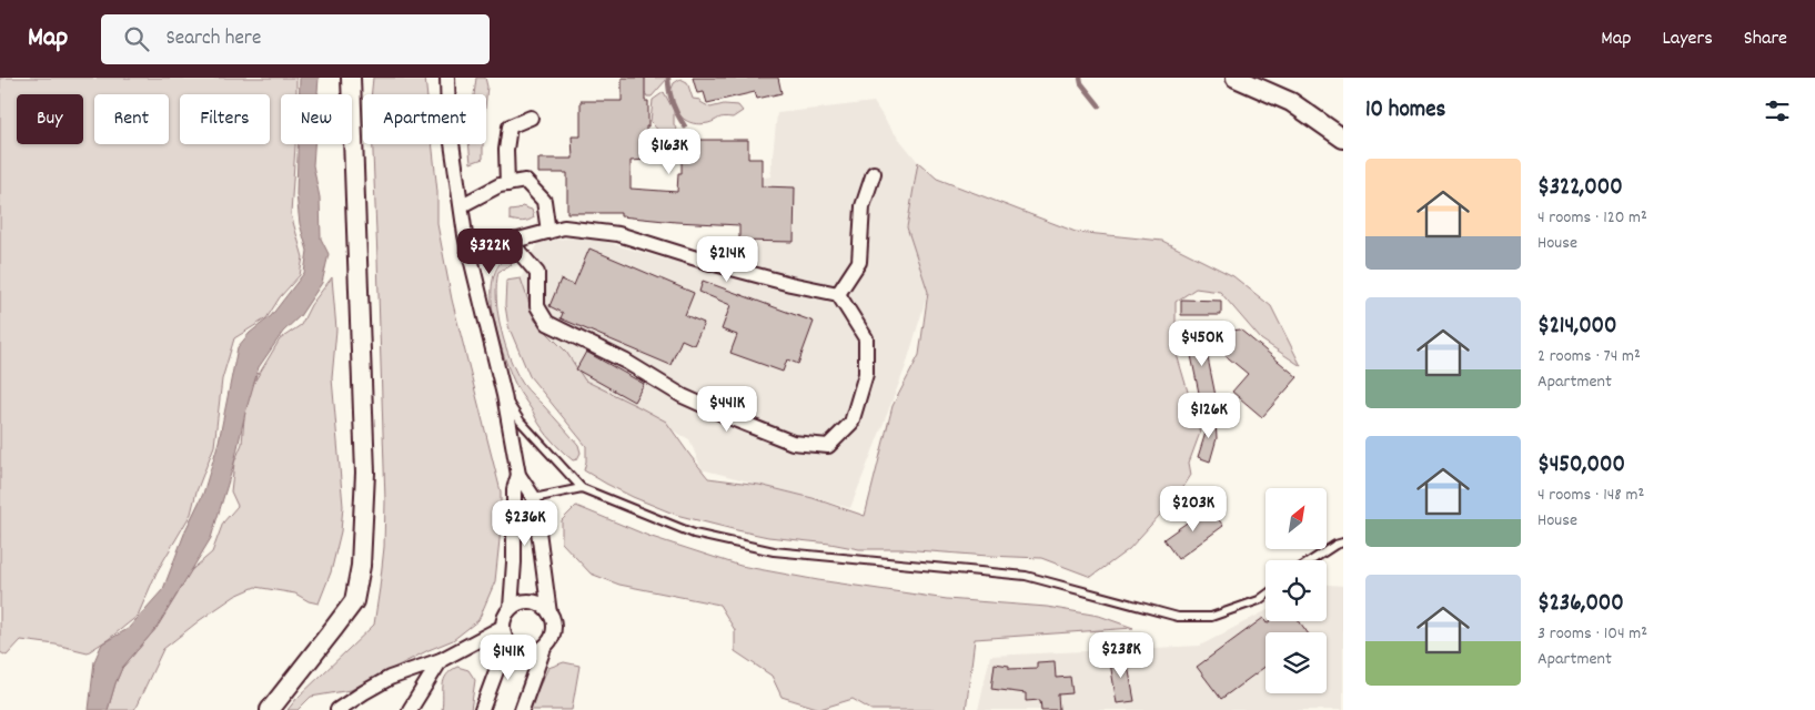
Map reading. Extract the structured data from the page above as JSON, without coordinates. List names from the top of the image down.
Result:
{
  "north": "top right",
  "page": {
    "header": "Map",
    "search": "Search here",
    "nav": ["Map", "Layers", "Share"],
    "heading": "10 homes",
    "chip": [
      "Buy",
      "Rent",
      "Filters",
      "New",
      "Apartment"
    ],
    "price": [
      "$163K",
      "$322K",
      "$214K",
      "$450K",
      "$441K",
      "$126K",
      "$203K",
      "$236K",
      "$238K",
      "$141K"
    ],
    "list": [
      {
        "name": "$322,000",
        "note": "4 rooms · 120 m² · House"
      },
      {
        "name": "$214,000",
        "note": "2 rooms · 74 m² · Apartment"
      },
      {
        "name": "$450,000",
        "note": "4 rooms · 148 m² · House"
      },
      {
        "name": "$236,000",
        "note": "3 rooms · 104 m² · Apartment"
      }
    ]
  }
}
